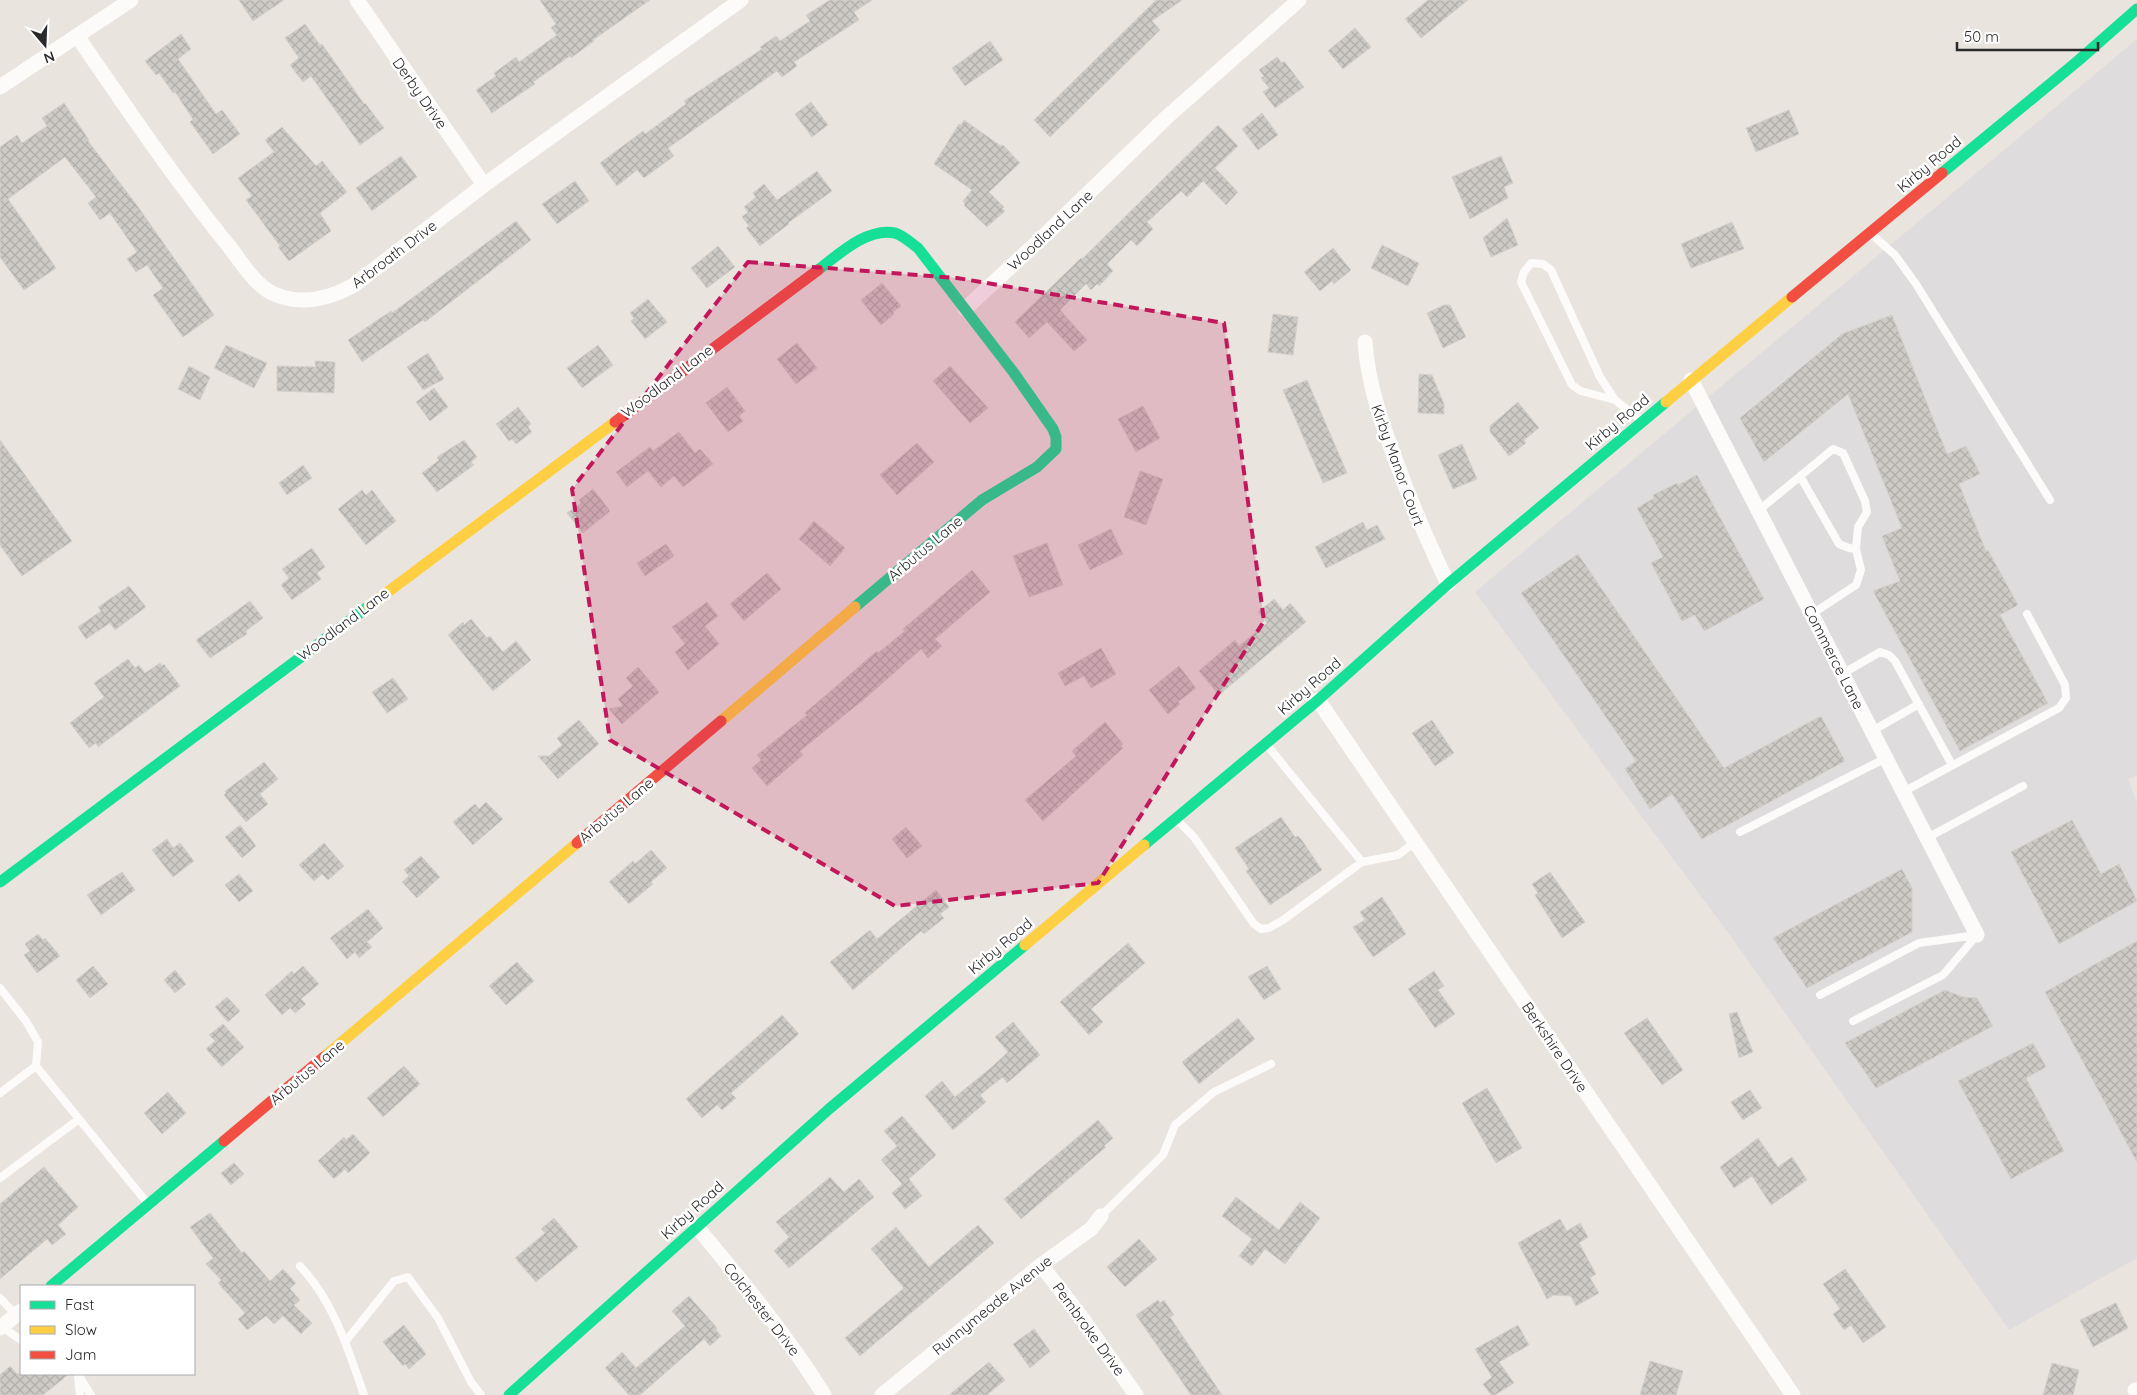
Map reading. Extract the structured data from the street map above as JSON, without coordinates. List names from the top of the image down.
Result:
{
  "streets": {
    "street": [
      "Derby Drive",
      "Kirby Road",
      "Woodland Lane",
      "Arbroath Drive",
      "Kirby Manor Court",
      "Arbutus Lane",
      "Commerce Lane",
      "Berkshire Drive",
      "Runnymeade Avenue",
      "Colchester Drive",
      "Pembroke Drive"
    ]
  },
  "crossings": [
    ["Derby Drive", "Arbroath Drive"],
    ["Kirby Road", "Kirby Manor Court"],
    ["Kirby Road", "Commerce Lane"],
    ["Kirby Road", "Berkshire Drive"],
    ["Kirby Road", "Colchester Drive"],
    ["Woodland Lane", "Arbutus Lane"],
    ["Runnymeade Avenue", "Pembroke Drive"]
  ],
  "legend": ["Fast", "Slow", "Jam"],
  "scale_bar": "50 m",
  "north": "bottom"
}
